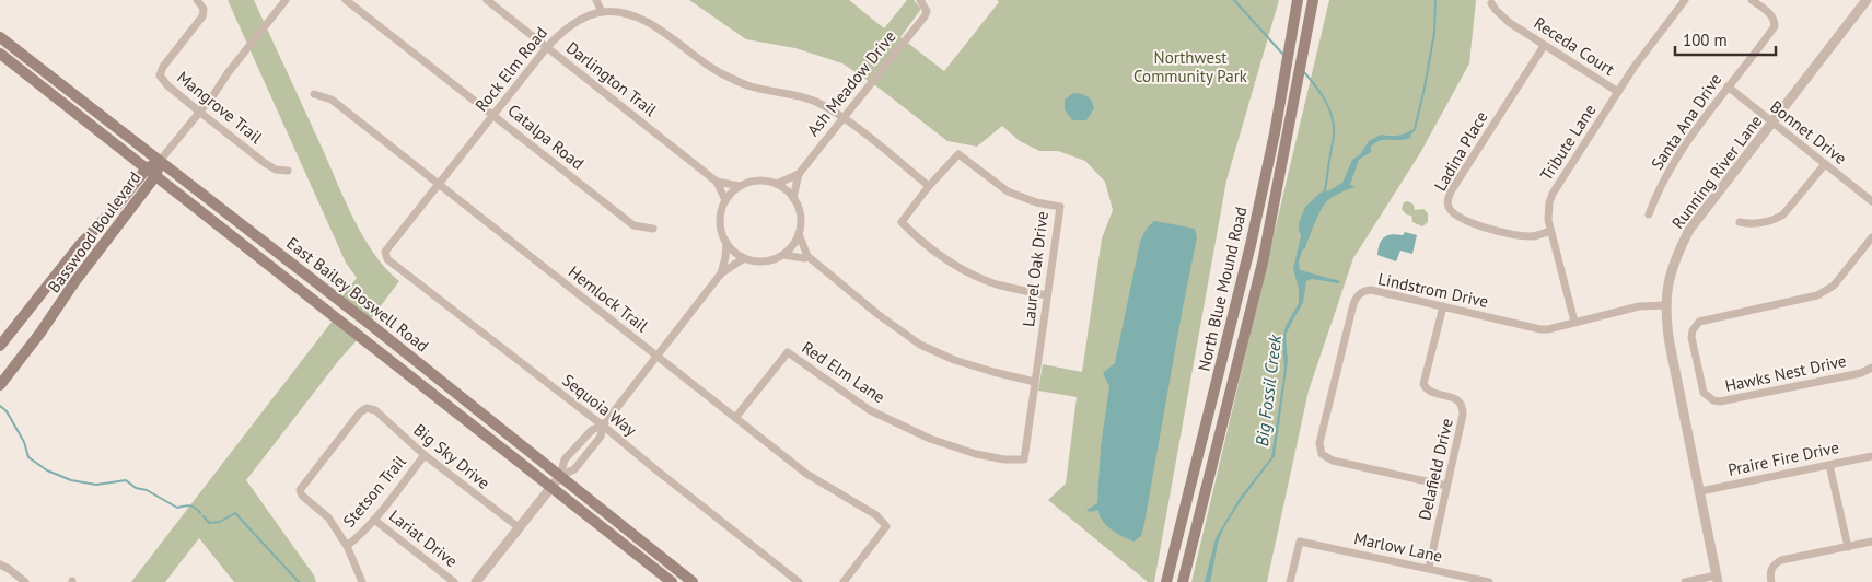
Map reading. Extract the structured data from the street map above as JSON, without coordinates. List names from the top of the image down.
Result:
{
  "streets": {
    "main road": ["Basswood Boulevard", "North Blue Mound Road", "East Bailey Boswell Road"],
    "street": [
      "Receda Court",
      "Rock Elm Road",
      "Darlington Trail",
      "Ash Meadow Drive",
      "Mangrove Trail",
      "Santa Ana Drive",
      "Bonnet Drive",
      "Catalpa Road",
      "Tribute Lane",
      "Ladina Place",
      "Running River Lane",
      "Laurel Oak Drive",
      "Lindstrom Drive",
      "Hemlock Trail",
      "Red Elm Lane",
      "Hawks Nest Drive",
      "Sequoia Way",
      "Big Sky Drive",
      "Praire Fire Drive",
      "Delafield Drive",
      "Stetson Trail",
      "Lariat Drive",
      "Marlow Lane"
    ]
  },
  "crossings": [
    ["Receda Court", "Tribute Lane"],
    ["Receda Court", "Ladina Place"],
    ["Rock Elm Road", "Darlington Trail"],
    ["Rock Elm Road", "Ash Meadow Drive"],
    ["Rock Elm Road", "Catalpa Road"],
    ["Rock Elm Road", "Laurel Oak Drive"],
    ["Rock Elm Road", "Hemlock Trail"],
    ["Rock Elm Road", "Sequoia Way"],
    ["Darlington Trail", "Ash Meadow Drive"],
    ["Santa Ana Drive", "Bonnet Drive"],
    ["Bonnet Drive", "Running River Lane"],
    ["Tribute Lane", "Ladina Place"],
    ["Tribute Lane", "Lindstrom Drive"],
    ["Running River Lane", "Lindstrom Drive"],
    ["Running River Lane", "Praire Fire Drive"],
    ["Basswood Boulevard", "East Bailey Boswell Road"],
    ["Laurel Oak Drive", "Red Elm Lane"],
    ["Lindstrom Drive", "Delafield Drive"],
    ["Hemlock Trail", "Red Elm Lane"],
    ["Big Sky Drive", "Stetson Trail"],
    ["Delafield Drive", "Marlow Lane"],
    ["Stetson Trail", "Lariat Drive"]
  ],
  "water": ["Big Fossil Creek"],
  "parks": ["Northwest Community Park"],
  "scale_bar": "100 m"
}
